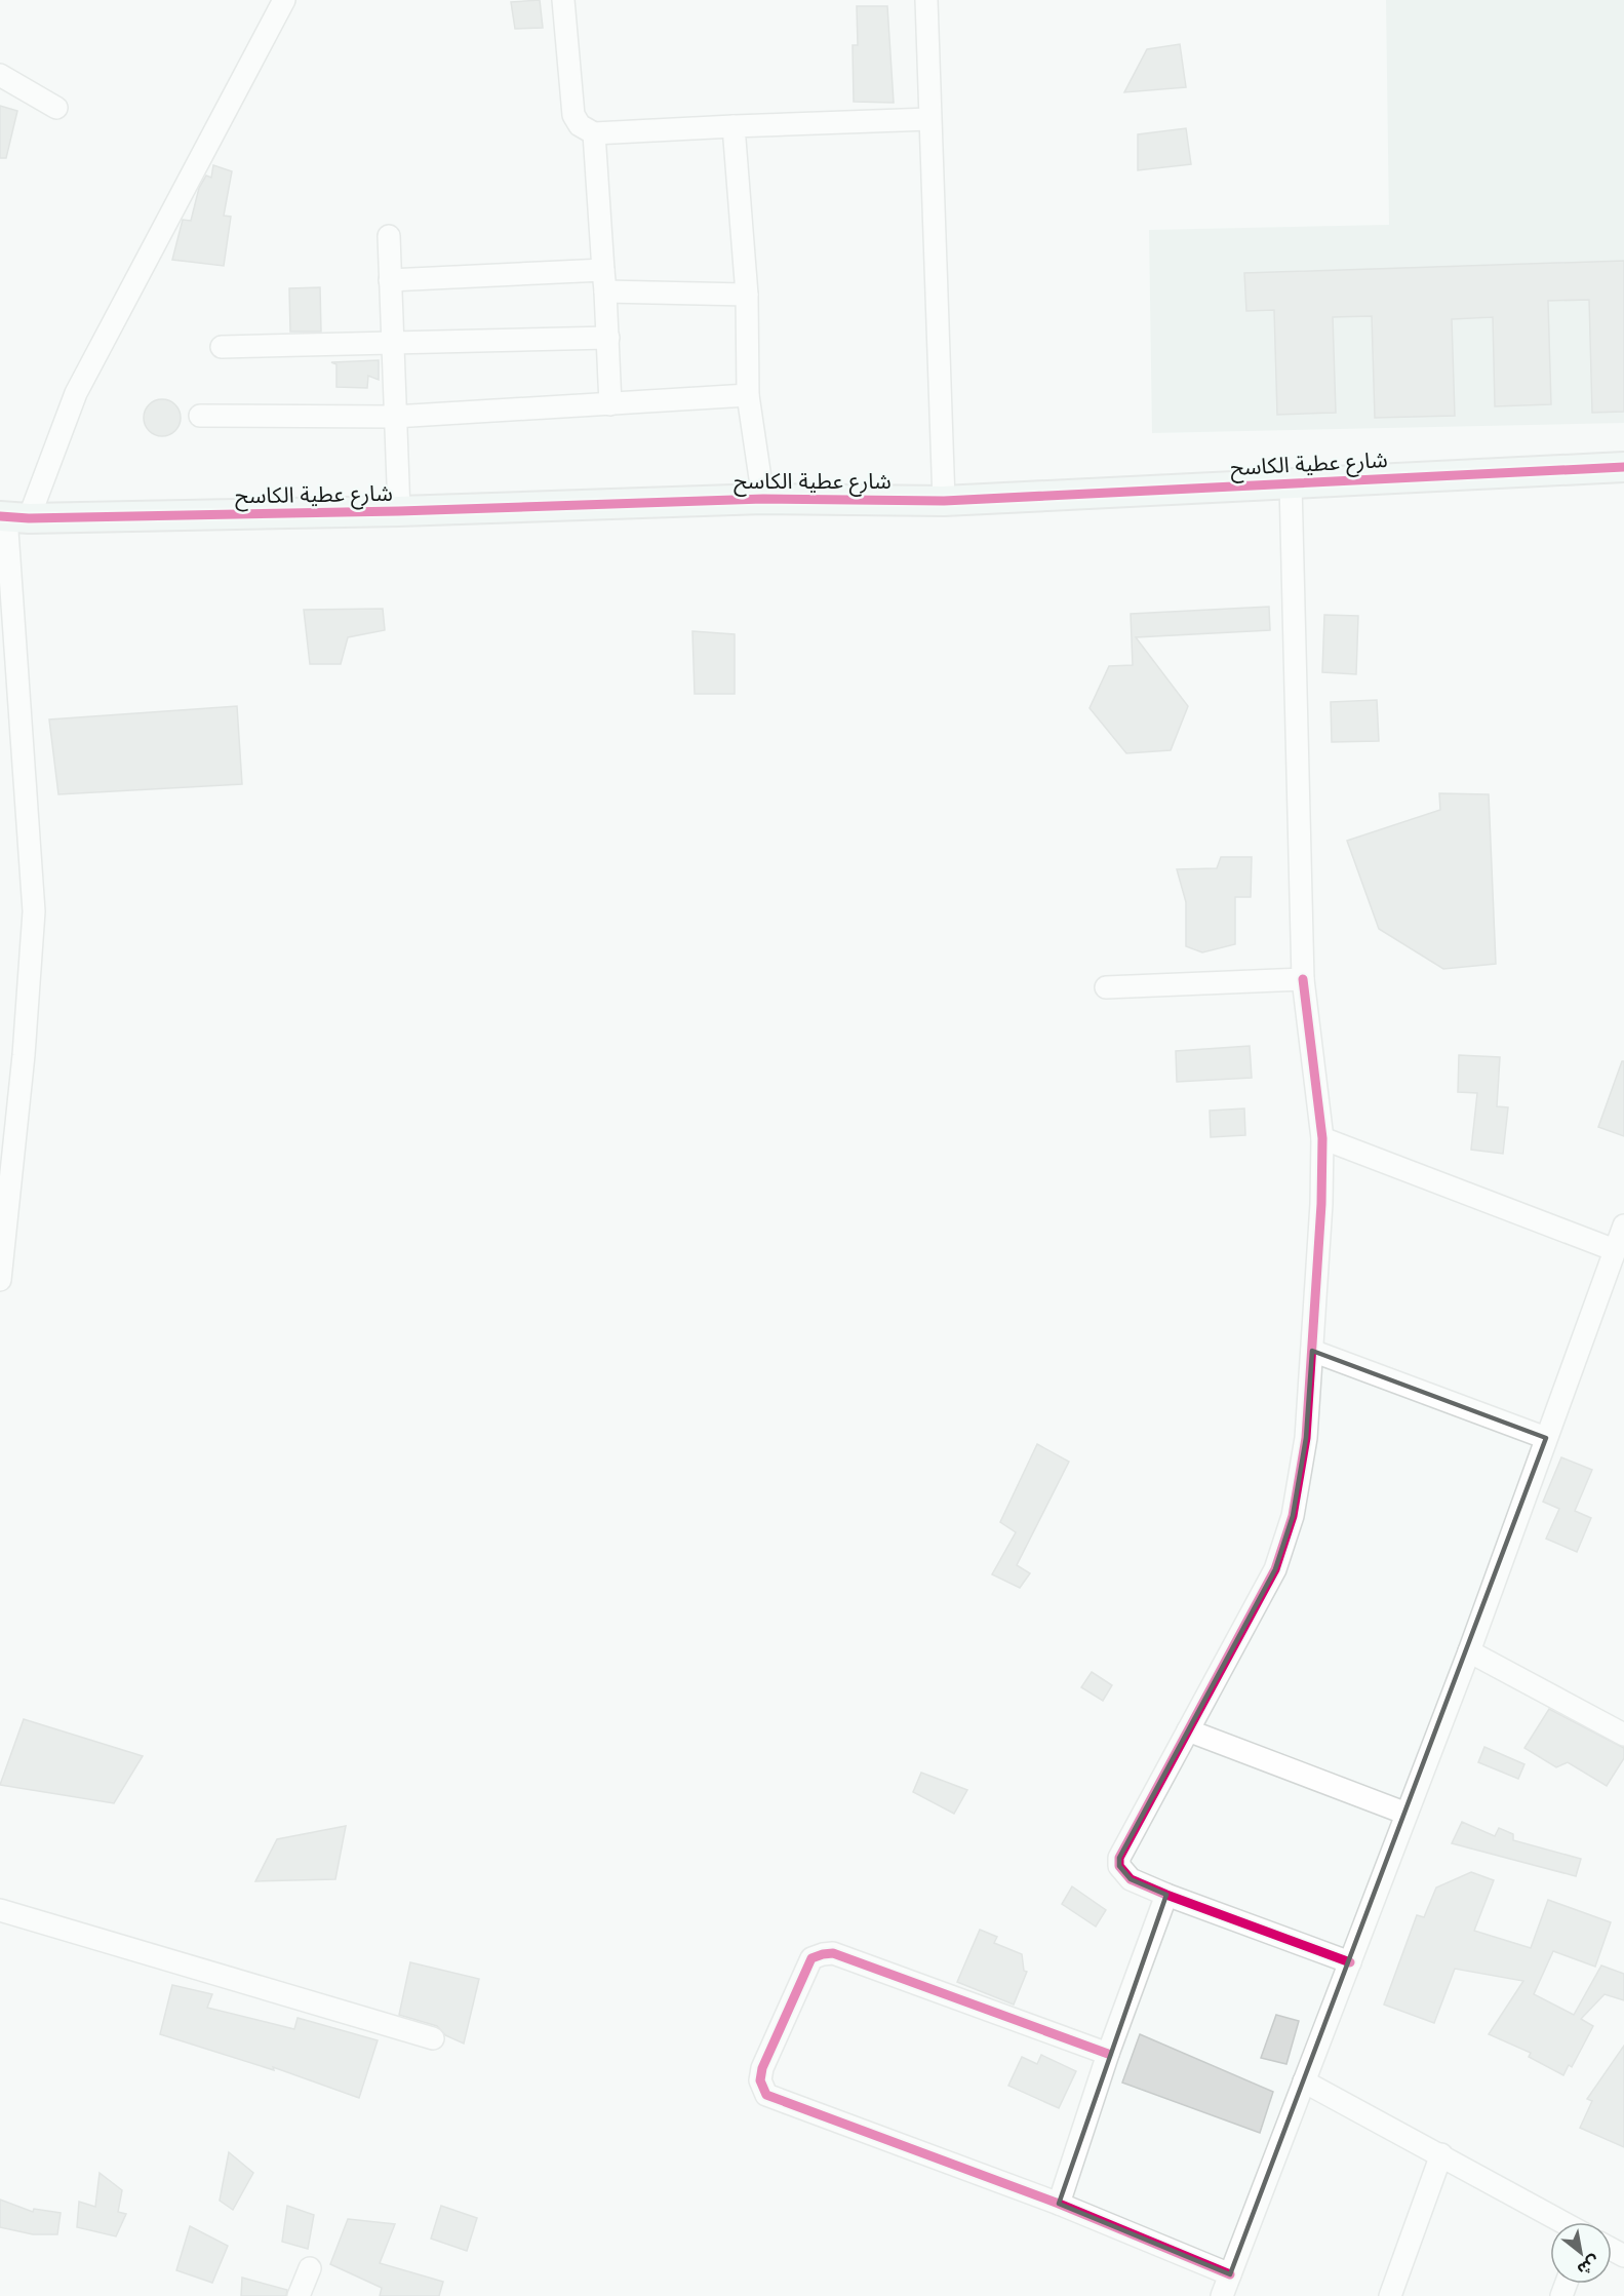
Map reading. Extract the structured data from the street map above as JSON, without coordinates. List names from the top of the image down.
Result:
{
  "streets": {
    "street": ["شارع عطية الكاسح"]
  },
  "north": "bottom right"
}
